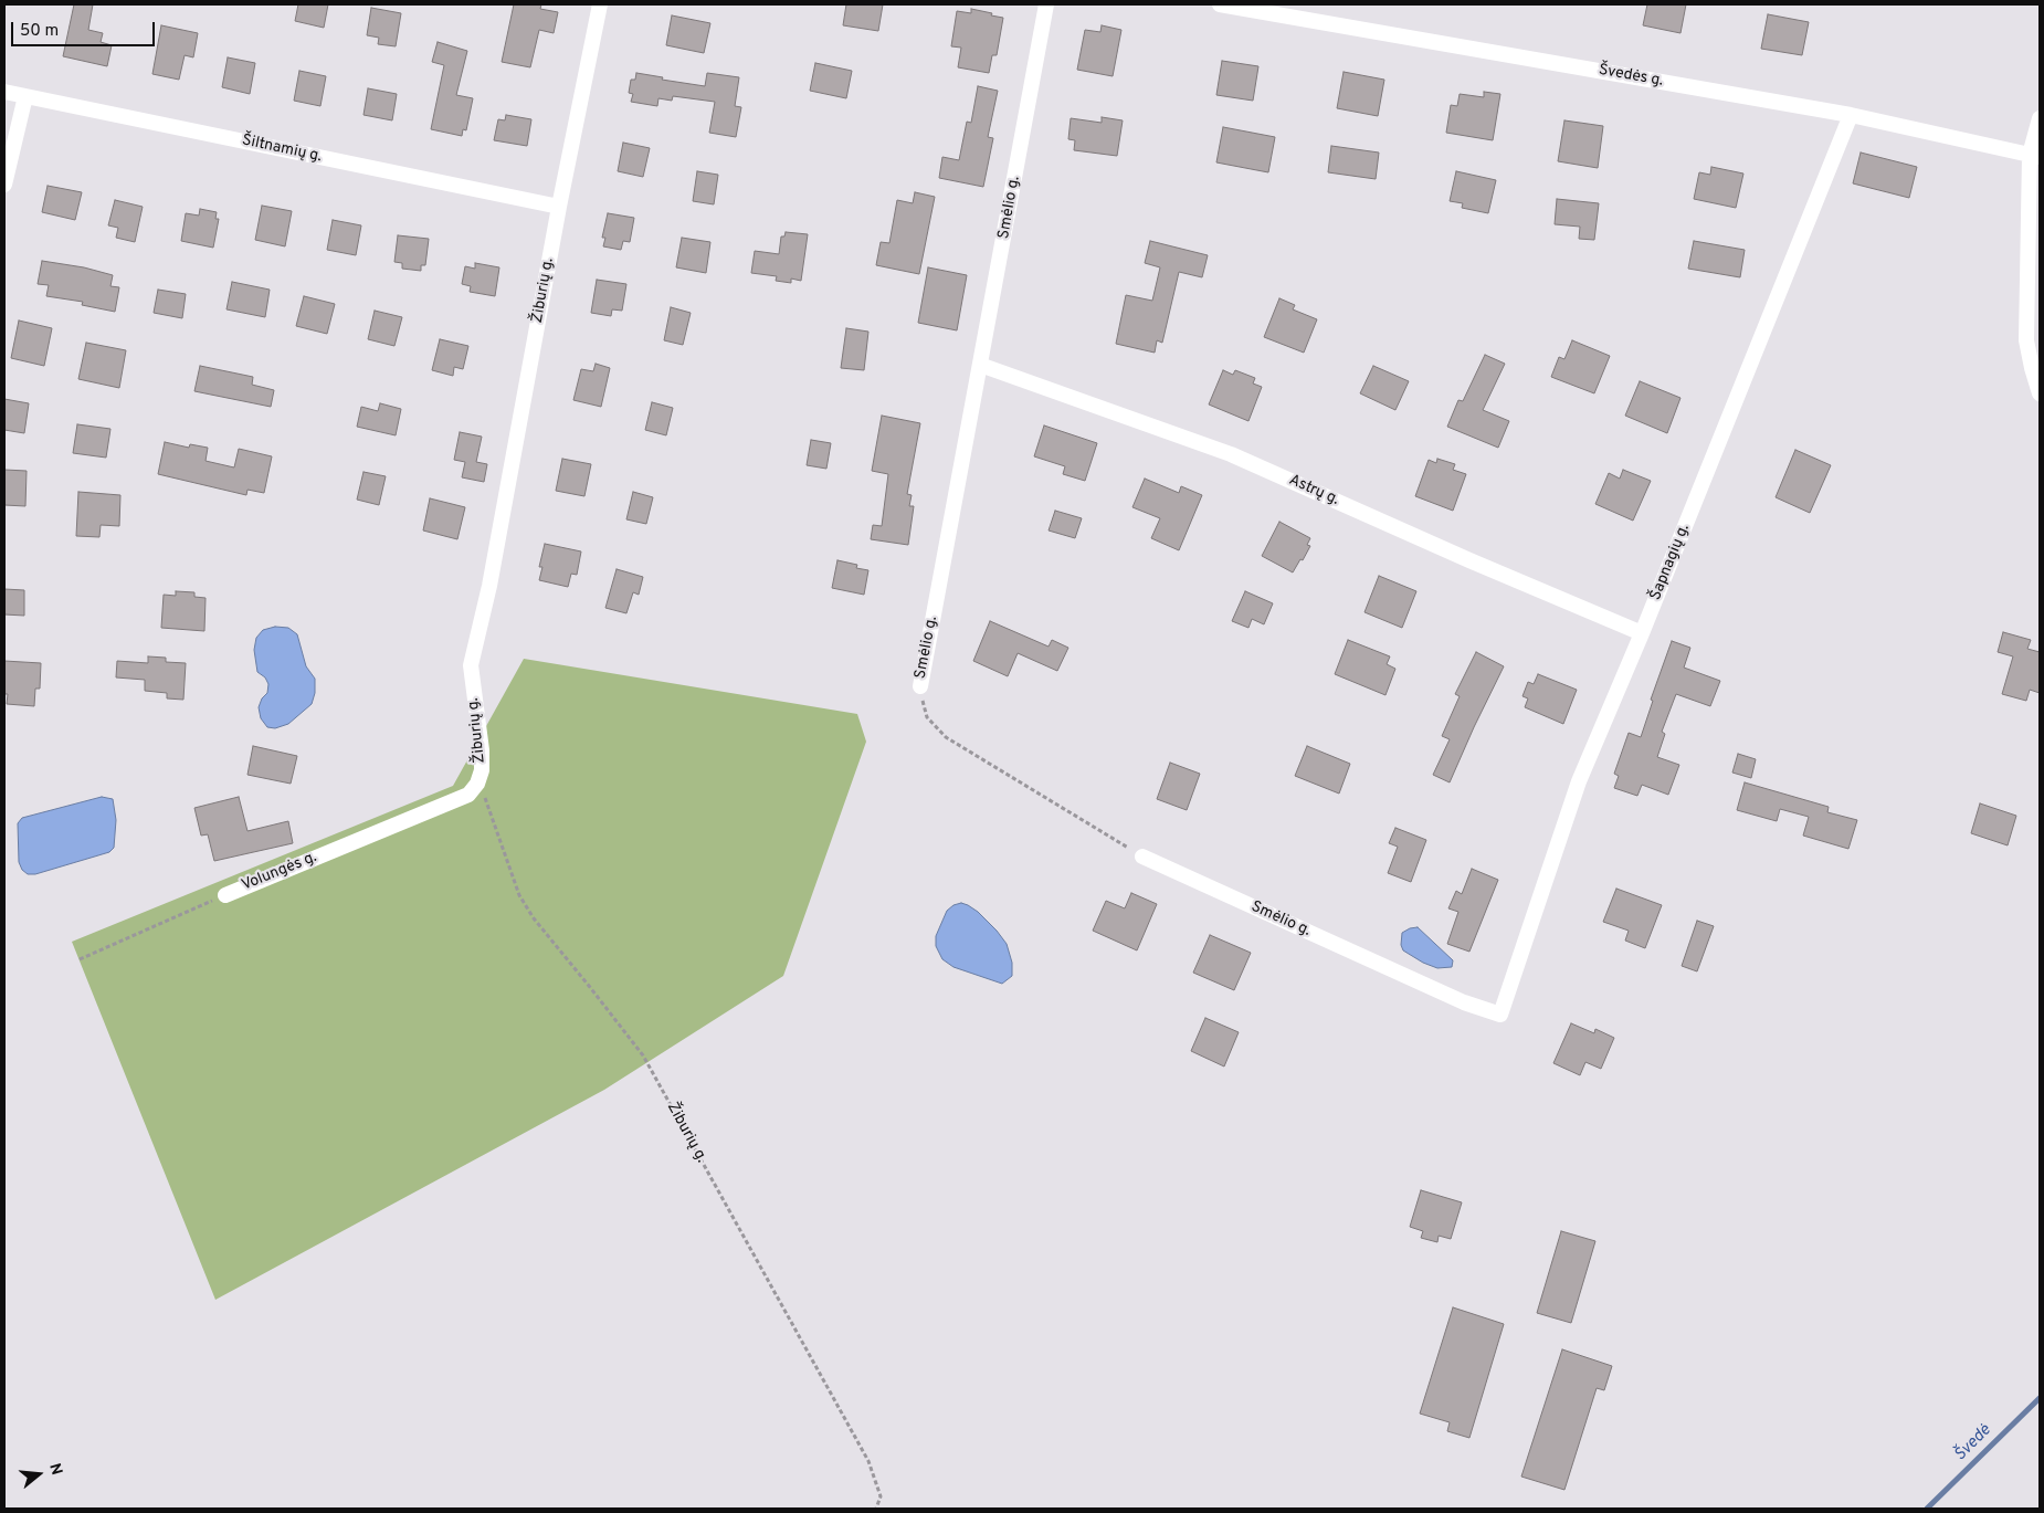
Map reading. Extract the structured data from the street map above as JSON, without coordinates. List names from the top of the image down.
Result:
{
  "streets": {
    "street": [
      "Švedės g.",
      "Šiltnamių g.",
      "Smėlio g.",
      "Žiburių g.",
      "Astrų g.",
      "Šapnagių g.",
      "Volungės g."
    ]
  },
  "crossings": [
    ["Švedės g.", "Šapnagių g."],
    ["Šiltnamių g.", "Žiburių g."],
    ["Smėlio g.", "Astrų g."],
    ["Smėlio g.", "Šapnagių g."],
    ["Žiburių g.", "Volungės g."],
    ["Astrų g.", "Šapnagių g."]
  ],
  "water": ["Švedė"],
  "scale_bar": "50 m",
  "north": "right"
}
